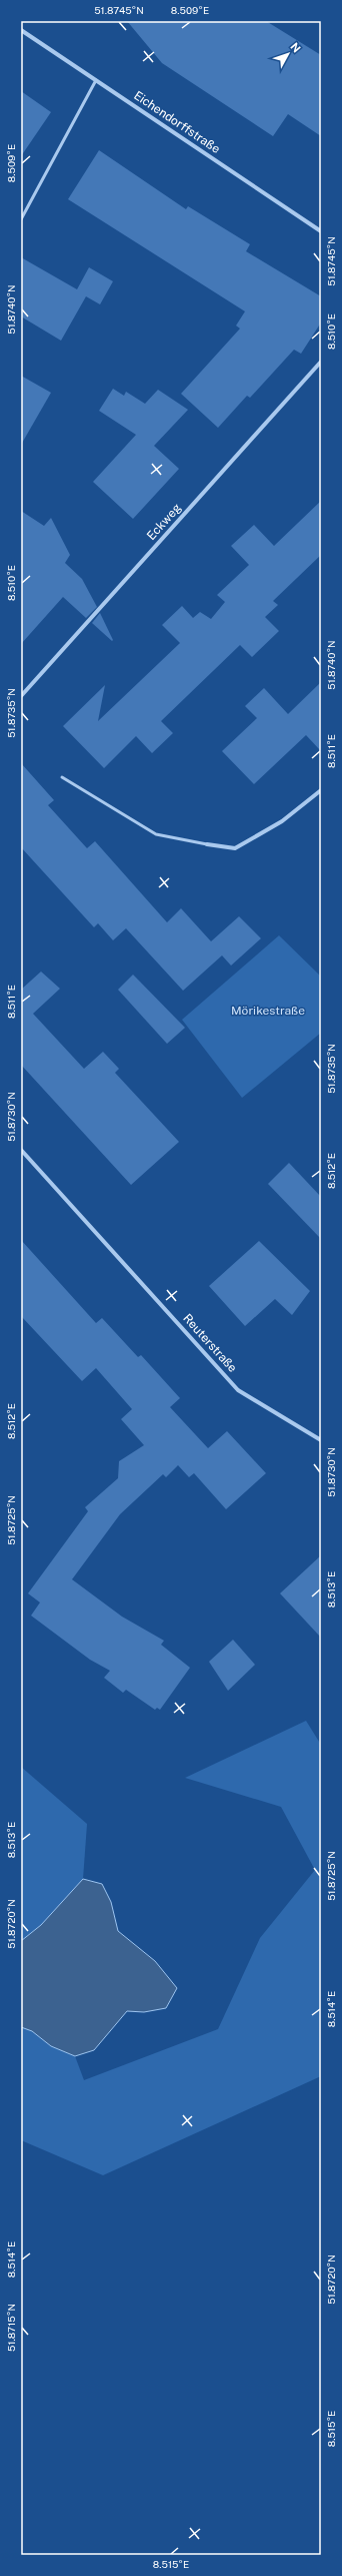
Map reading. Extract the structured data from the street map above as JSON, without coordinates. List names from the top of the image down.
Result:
{
  "streets": {
    "street": ["Eichendorffstraße", "Eckweg", "Reuterstraße"]
  },
  "parks": ["Mörikestraße"],
  "north": "top right",
  "coordinates": [
    "51.8745°N",
    "8.509°E",
    "51.8740°N",
    "8.510°E",
    "51.8735°N",
    "8.511°E",
    "51.8730°N",
    "8.512°E",
    "51.8725°N",
    "8.513°E",
    "51.8720°N",
    "8.514°E",
    "51.8715°N",
    "8.515°E"
  ]
}
